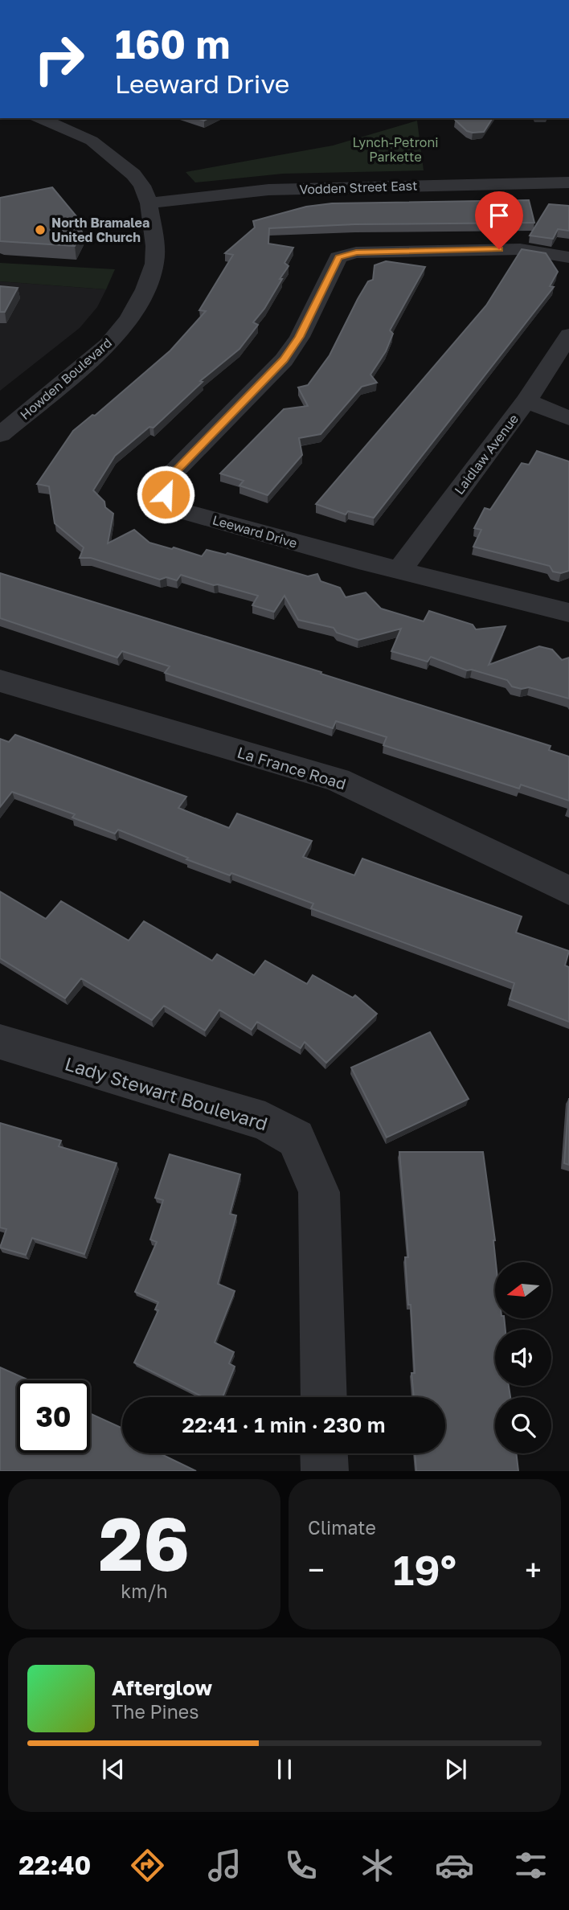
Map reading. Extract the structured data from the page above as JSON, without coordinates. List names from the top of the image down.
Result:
{
  "streets": {
    "street": [
      "Vodden Street East",
      "Howden Boulevard",
      "Laidlaw Avenue",
      "Leeward Drive",
      "La France Road",
      "Lady Stewart Boulevard"
    ]
  },
  "crossings": [
    ["Vodden Street East", "Howden Boulevard"],
    ["Laidlaw Avenue", "Leeward Drive"]
  ],
  "parks": ["Lynch-Petroni Parkette"],
  "places": ["North Bramalea United Church"],
  "north": "left",
  "page": {
    "turn": ["160 m", "Leeward Drive"],
    "limit": "30",
    "trip": "22:41 · 1 min · 230 m",
    "tile": [
      ["26", "km/h"],
      "Climate"
    ],
    "heat": ["−", "19°", "+"],
    "song": ["Afterglow", "The Pines"],
    "tabs": "22:40"
  }
}
